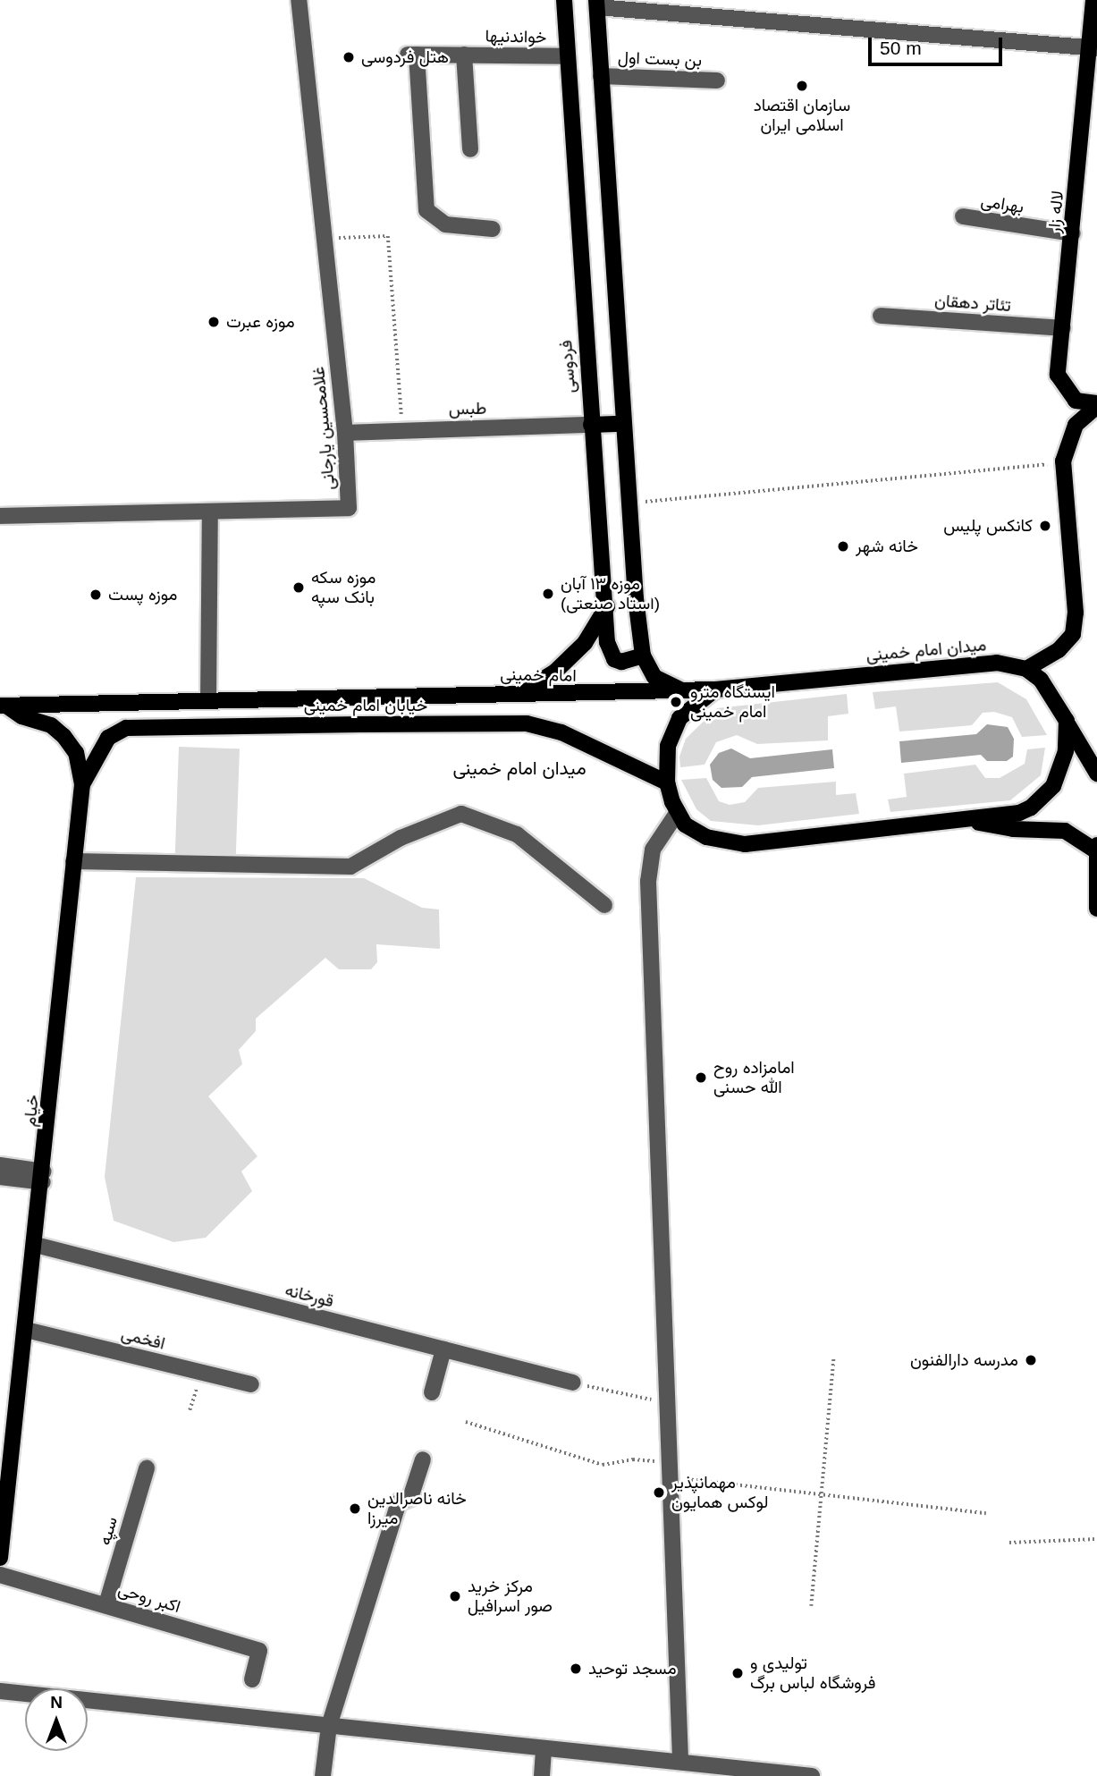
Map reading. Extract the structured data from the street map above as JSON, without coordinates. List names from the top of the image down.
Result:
{
  "streets": {
    "main road": [
      "لاله زار",
      "فردوسی",
      "میدان امام خمینی",
      "امام خمینی",
      "خیابان امام خمینی",
      "خیام"
    ],
    "street": [
      "خواندنیها",
      "بن بست اول",
      "بهرامی",
      "تئاتر دهقان",
      "طبس",
      "غلامحسین یارجانی",
      "قورخانه",
      "افخمی",
      "سپه",
      "اکبر روحی"
    ]
  },
  "crossings": [
    ["خواندنیها", "فردوسی"],
    ["بهرامی", "لاله زار"],
    ["لاله زار", "تئاتر دهقان"],
    ["لاله زار", "میدان امام خمینی"],
    ["فردوسی", "طبس"],
    ["طبس", "غلامحسین یارجانی"],
    ["میدان امام خمینی", "امام خمینی"],
    ["امام خمینی", "خیابان امام خمینی"],
    ["خیابان امام خمینی", "خیام"],
    ["خیام", "قورخانه"],
    ["خیام", "افخمی"],
    ["سپه", "اکبر روحی"]
  ],
  "districts": ["میدان امام خمینی"],
  "places": [
    "هتل فردوسی",
    "سازمان اقتصاد اسلامی ایران",
    "موزه عبرت",
    "کانکس پلیس",
    "خانه شهر",
    "موزه سکه بانک سپه",
    "موزه ۱۳ آبان (استاد صنعتی)",
    "موزه پست",
    "ایستگاه مترو امام خمینی",
    "امامزاده روح الله حسنی",
    "مدرسه دارالفنون",
    "مهمانپذیر لوکس همایون",
    "خانه ناصرالدین میرزا",
    "مرکز خرید صور اسرافیل",
    "مسجد توحید",
    "تولیدی و فروشگاه لباس برگ"
  ],
  "scale_bar": "50 m",
  "north": "top"
}
